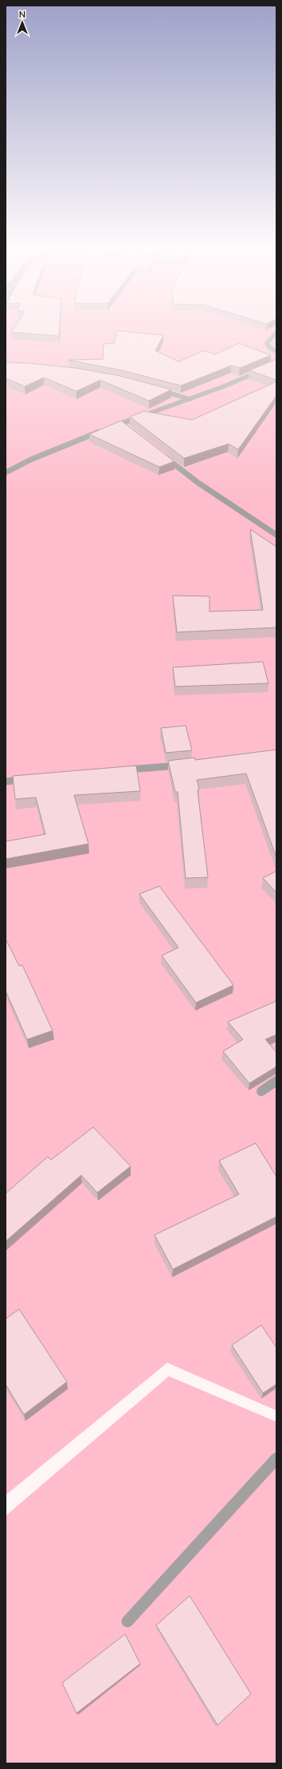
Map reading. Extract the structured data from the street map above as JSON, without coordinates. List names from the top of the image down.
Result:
{
  "north": "top"
}
